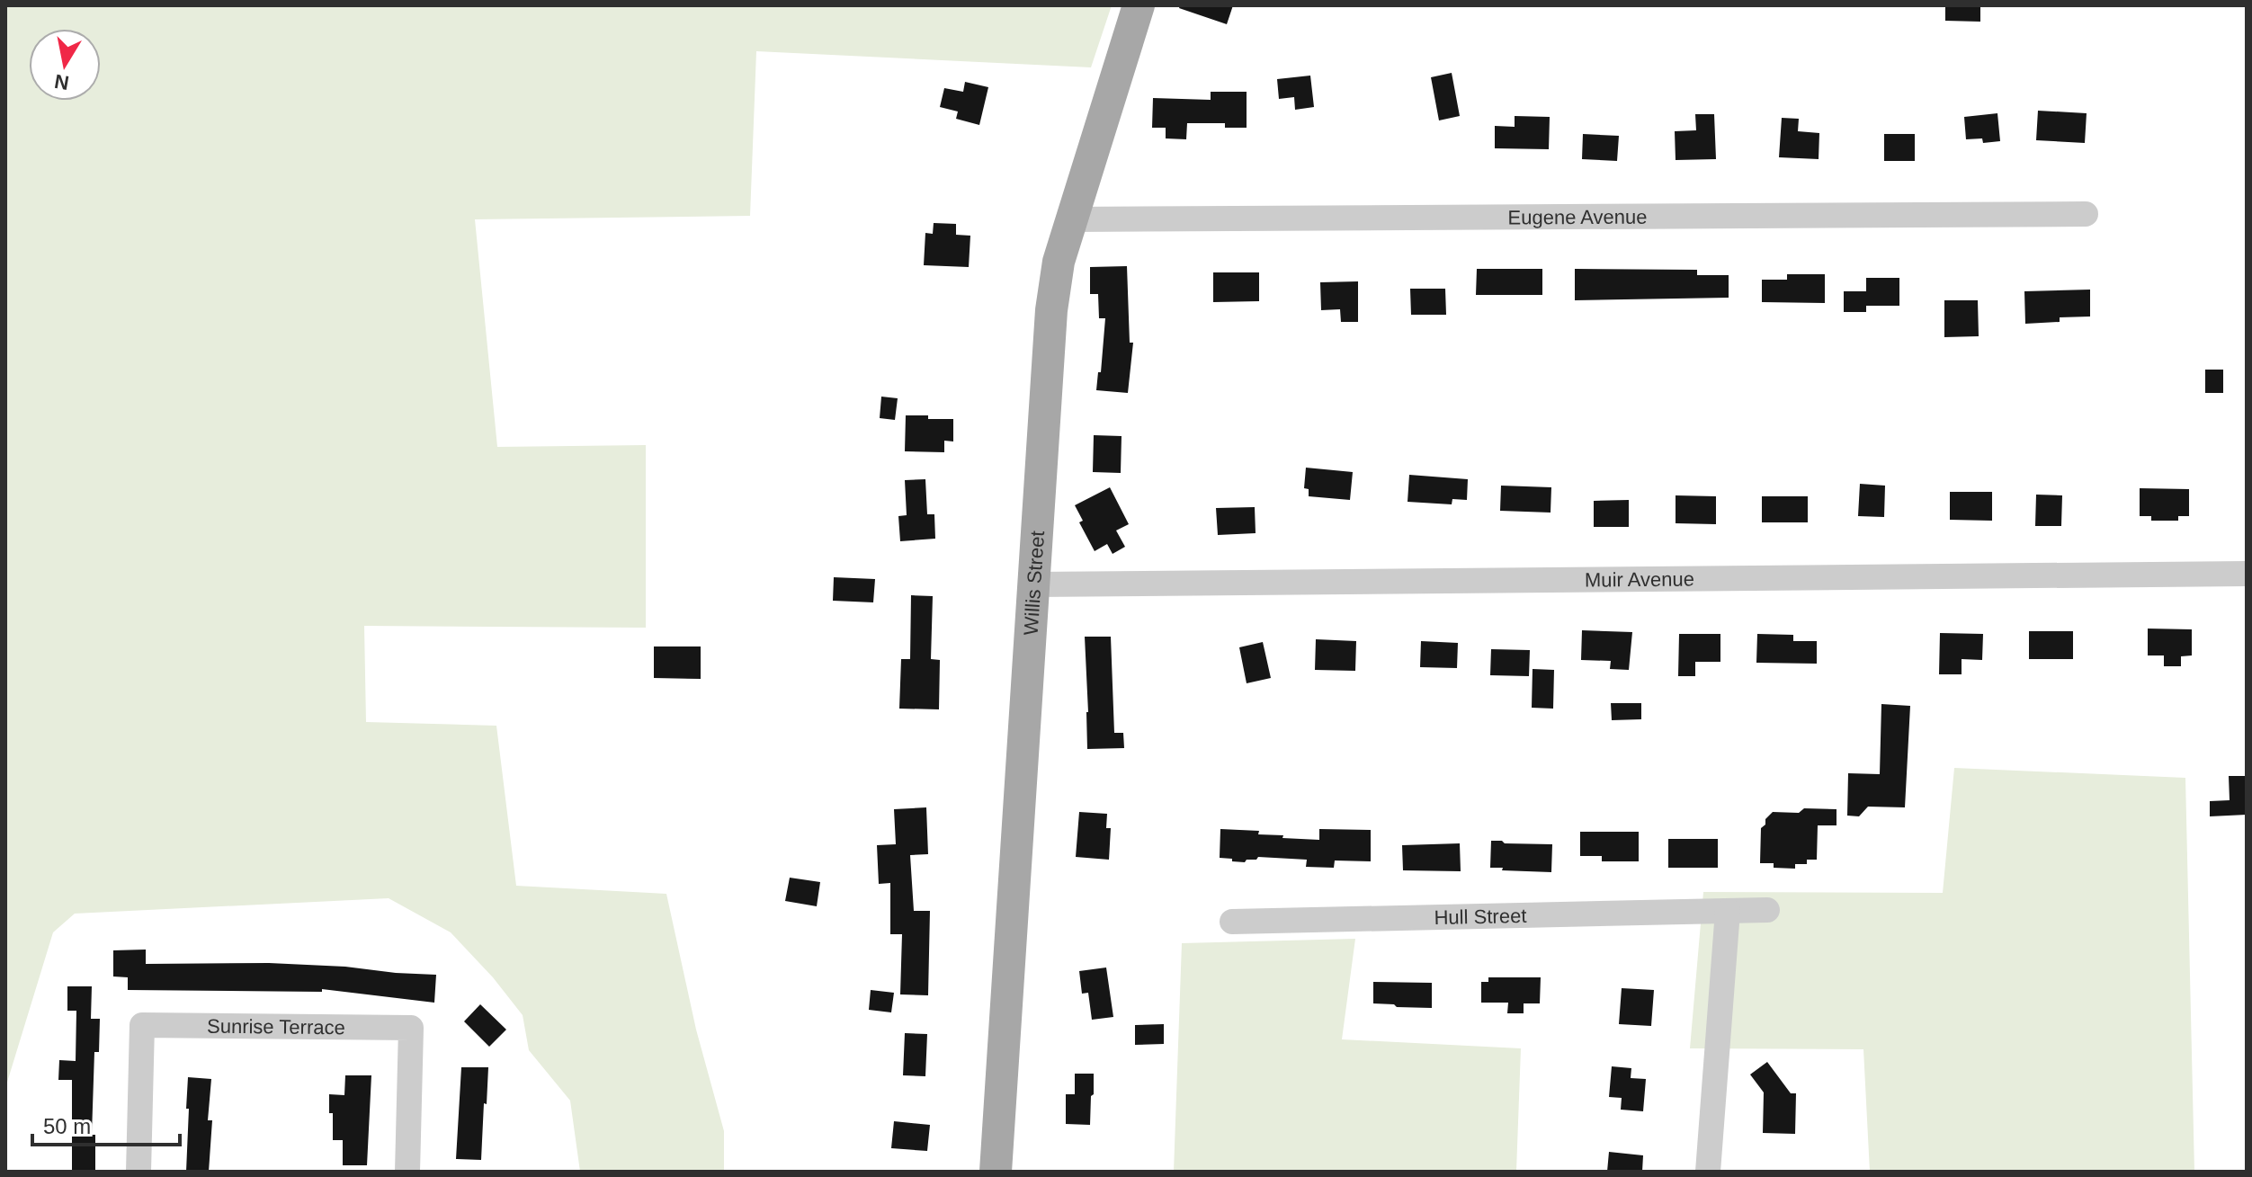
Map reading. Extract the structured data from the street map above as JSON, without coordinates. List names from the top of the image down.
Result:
{
  "streets": {
    "main road": ["Willis Street"],
    "street": [
      "Eugene Avenue",
      "Muir Avenue",
      "Hull Street",
      "Sunrise Terrace"
    ]
  },
  "crossings": [
    ["Eugene Avenue", "Willis Street"],
    ["Muir Avenue", "Willis Street"]
  ],
  "scale_bar": "50 m",
  "north": "bottom"
}
